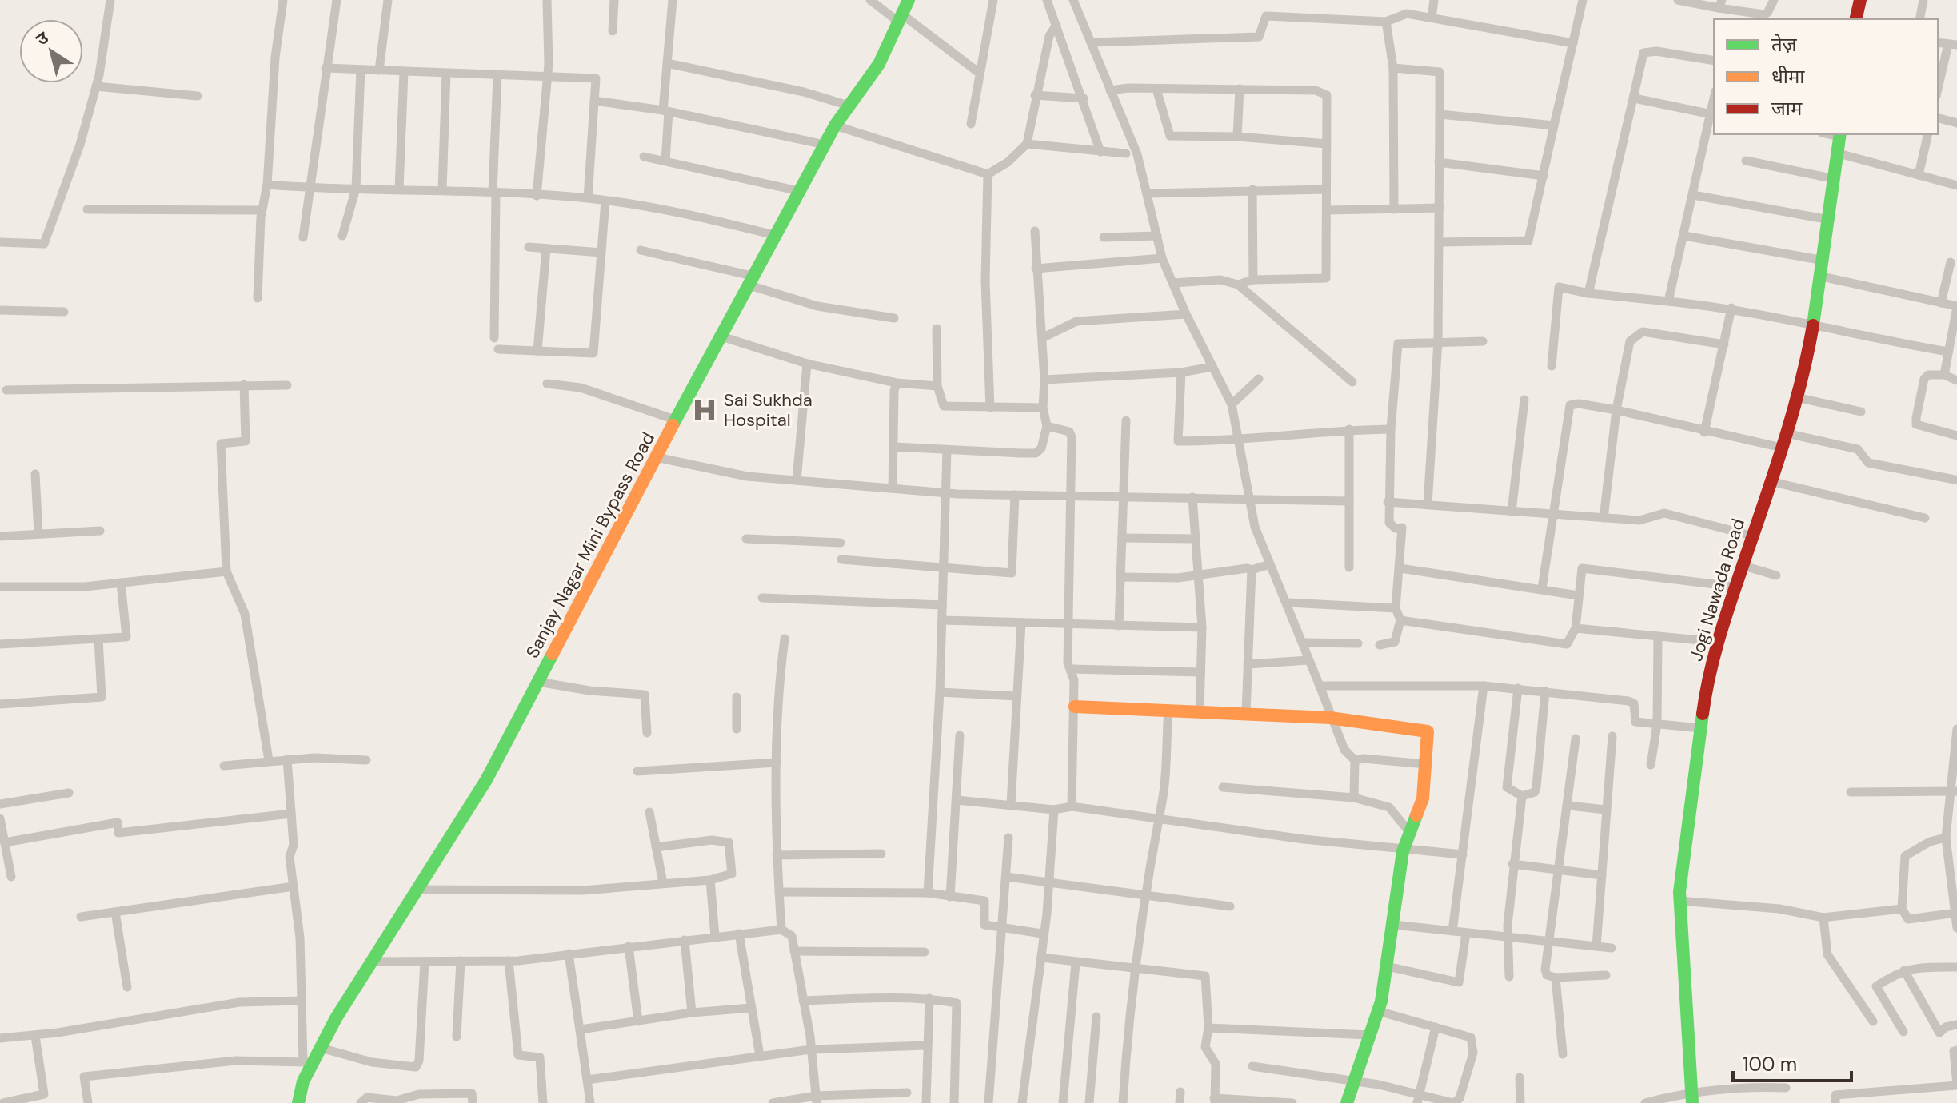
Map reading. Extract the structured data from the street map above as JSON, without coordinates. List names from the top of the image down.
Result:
{
  "streets": {
    "street": ["Sanjay Nagar Mini Bypass Road", "Jogi Nawada Road"]
  },
  "places": {
    "hospital": ["Sai Sukhda Hospital"]
  },
  "legend": ["तेज़", "धीमा", "जाम"],
  "scale_bar": "100 m",
  "north": "top left"
}
